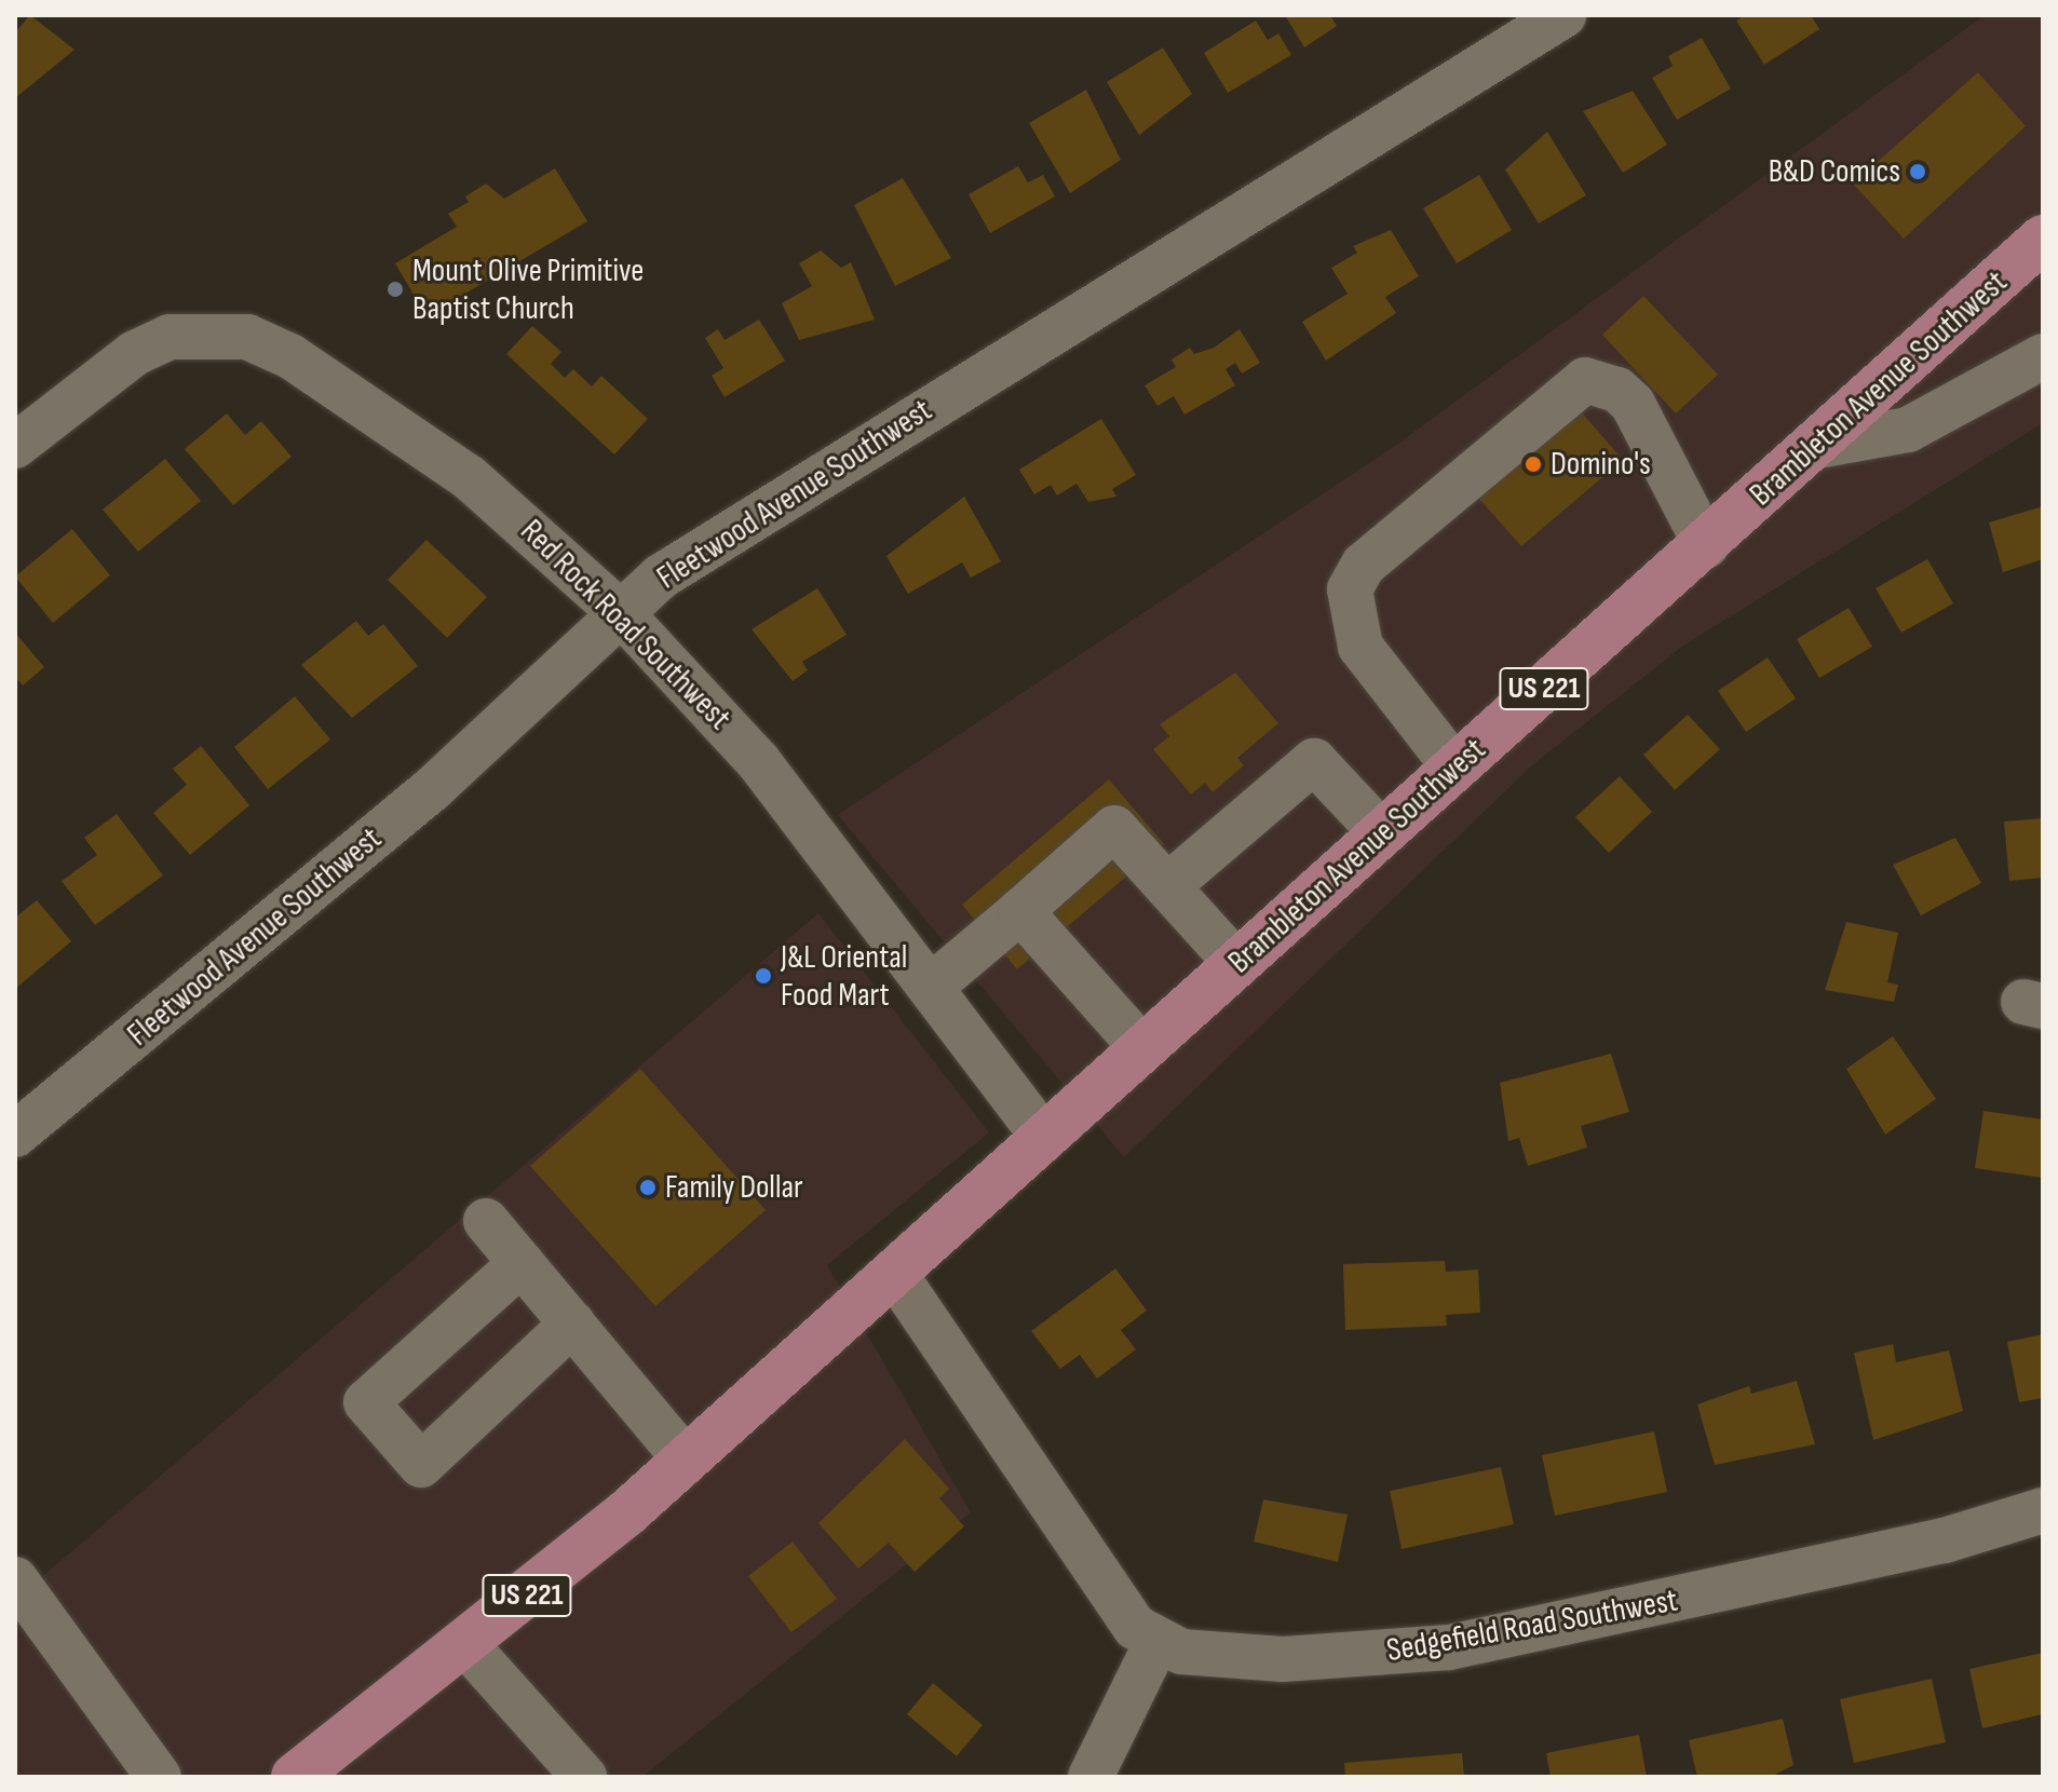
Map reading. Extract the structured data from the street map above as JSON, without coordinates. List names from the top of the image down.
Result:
{
  "streets": {
    "main road": ["Brambleton Avenue Southwest", "US 221"],
    "street": ["Fleetwood Avenue Southwest", "Red Rock Road Southwest", "Sedgefield Road Southwest"]
  },
  "crossings": [
    ["Brambleton Avenue Southwest", "Red Rock Road Southwest"],
    ["Brambleton Avenue Southwest", "US 221"],
    ["Fleetwood Avenue Southwest", "Red Rock Road Southwest"]
  ],
  "places": [
    "B&D Comics",
    "Mount Olive Primitive Baptist Church",
    "Domino's",
    "J&L Oriental Food Mart",
    "Family Dollar"
  ]
}
